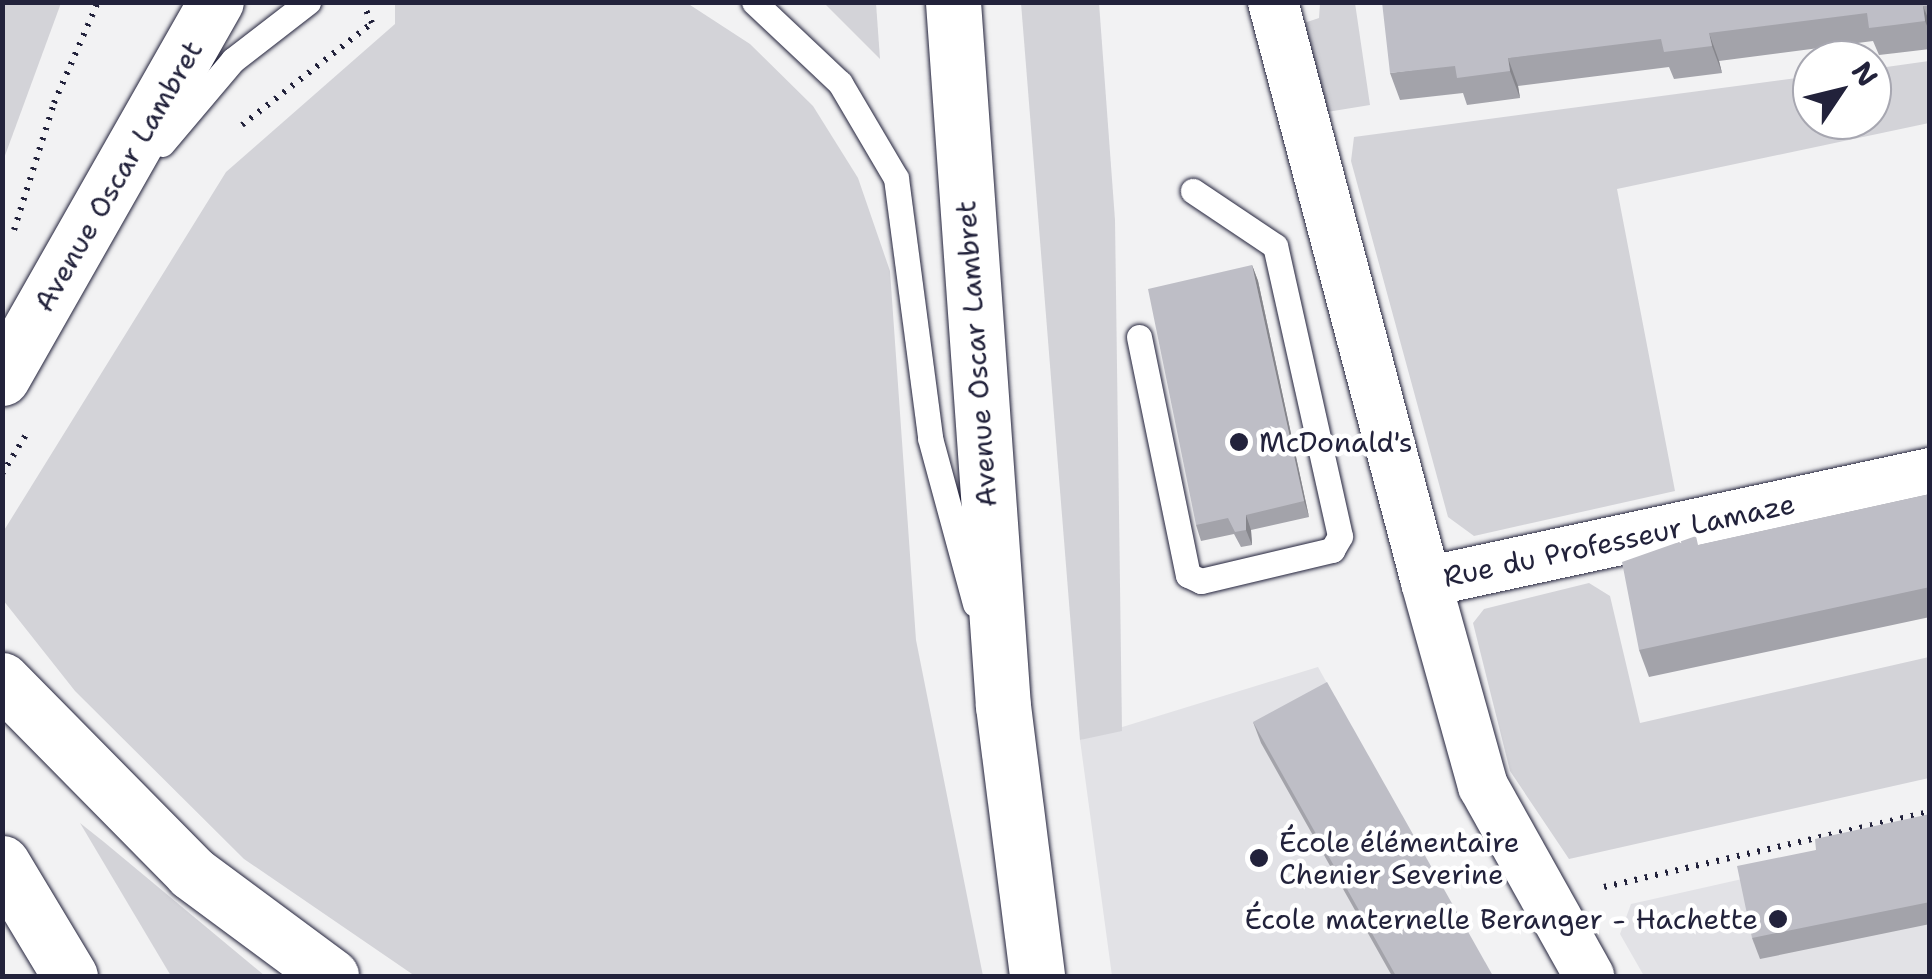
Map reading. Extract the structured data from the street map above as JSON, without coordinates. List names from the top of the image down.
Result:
{
  "streets": {
    "main road": ["Avenue Oscar Lambret"],
    "street": ["Rue du Professeur Lamaze"]
  },
  "places": ["McDonald's", "École élémentaire Chenier Severine", "École maternelle Beranger - Hachette"],
  "north": "top right"
}
